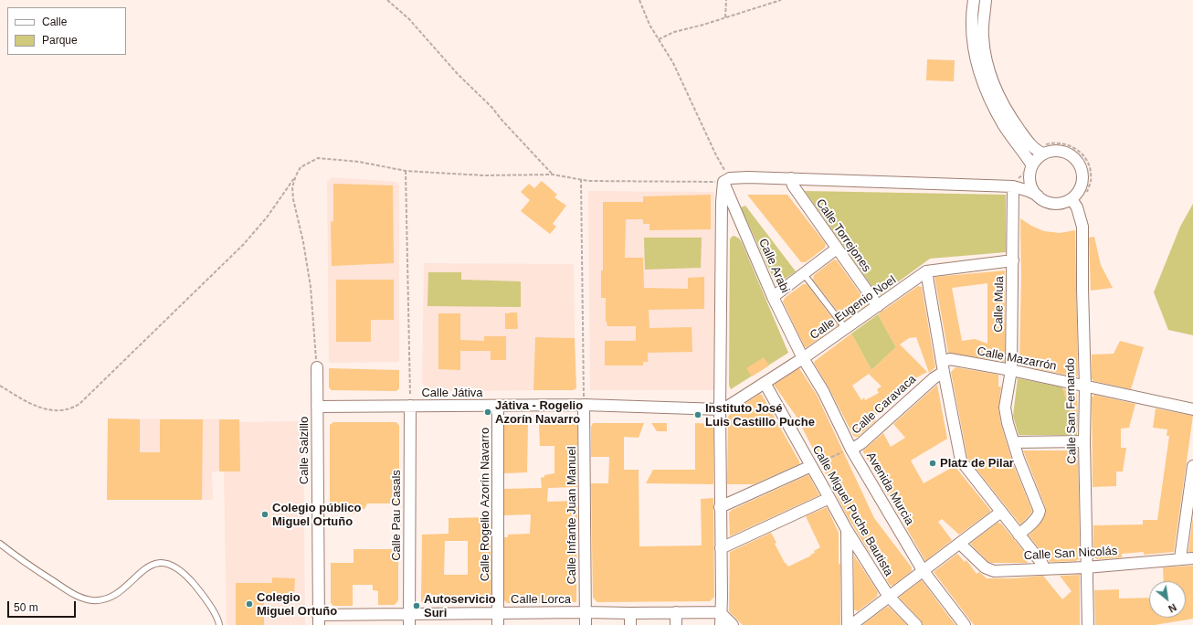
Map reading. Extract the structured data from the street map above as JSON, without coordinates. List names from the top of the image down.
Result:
{
  "streets": {
    "street": [
      "Calle Torrejones",
      "Calle Arabi",
      "Calle Mula",
      "Calle Eugenio Noel",
      "Calle Mazarrón",
      "Calle Játiva",
      "Calle Caravaca",
      "Calle San Fernando",
      "Calle Salzillo",
      "Avenida Murcia",
      "Calle Rogelio Azorín Navarro",
      "Calle Miguel Puche Bautista",
      "Calle Pau Casals",
      "Calle Infante Juan Manuel",
      "Calle San Nicolás",
      "Calle Lorca"
    ]
  },
  "crossings": [
    ["Calle Torrejones", "Calle Eugenio Noel"],
    ["Calle Arabi", "Calle Eugenio Noel"],
    ["Calle Arabi", "Avenida Murcia"],
    ["Calle Mula", "Calle Eugenio Noel"],
    ["Calle Mula", "Calle Mazarrón"],
    ["Calle Eugenio Noel", "Calle Játiva"],
    ["Calle Eugenio Noel", "Avenida Murcia"],
    ["Calle Eugenio Noel", "Calle Miguel Puche Bautista"],
    ["Calle Mazarrón", "Calle Caravaca"],
    ["Calle Mazarrón", "Calle San Fernando"],
    ["Calle Játiva", "Calle Salzillo"],
    ["Calle Játiva", "Calle Rogelio Azorín Navarro"],
    ["Calle Játiva", "Calle Pau Casals"],
    ["Calle Játiva", "Calle Infante Juan Manuel"],
    ["Calle Caravaca", "Avenida Murcia"],
    ["Calle Caravaca", "Calle Miguel Puche Bautista"],
    ["Calle San Fernando", "Calle San Nicolás"],
    ["Calle Salzillo", "Calle Lorca"],
    ["Calle Rogelio Azorín Navarro", "Calle Lorca"],
    ["Calle Pau Casals", "Calle Lorca"],
    ["Calle Infante Juan Manuel", "Calle Lorca"]
  ],
  "places": [
    "Játiva - Rogelio Azorín Navarro",
    "Instituto José Luis Castillo Puche",
    "Platz de Pilar",
    "Colegio público Miguel Ortuño",
    "Colegio Miguel Ortuño",
    "Autoservicio Suri"
  ],
  "legend": ["Calle", "Parque"],
  "scale_bar": "50 m",
  "north": "bottom right"
}
